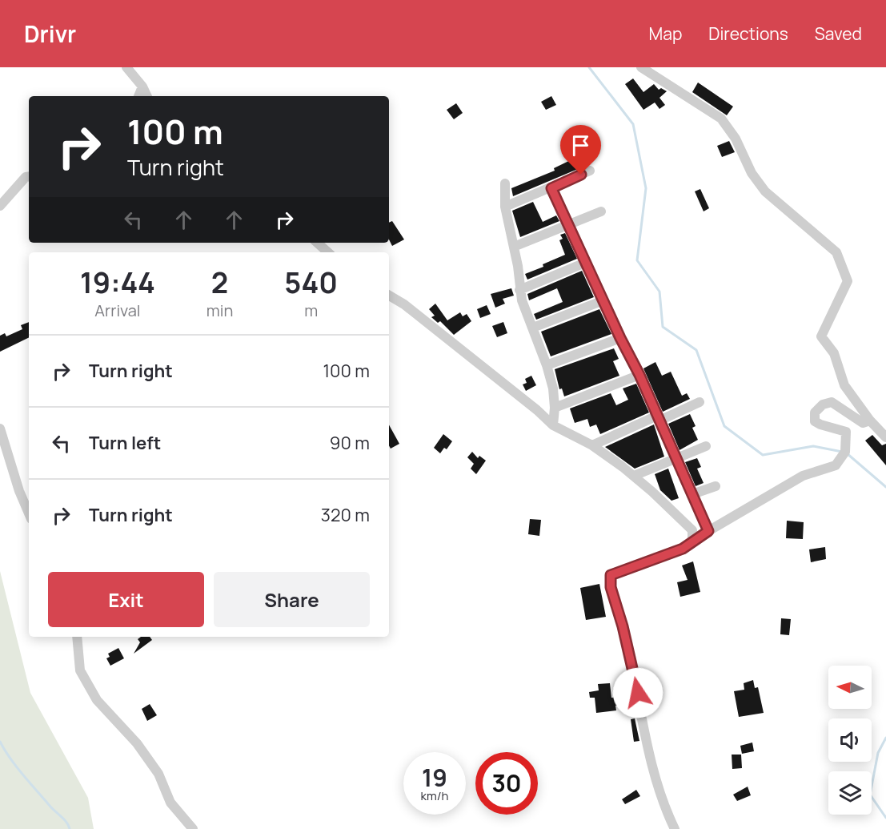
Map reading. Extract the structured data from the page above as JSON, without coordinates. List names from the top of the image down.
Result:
{
  "north": "left",
  "page": {
    "header": "Drivr",
    "nav": ["Map", "Directions", "Saved"],
    "turn": ["100 m", "Turn right"],
    "eta": [
      "19:44",
      "Arrival",
      "2",
      "min",
      "540",
      "m"
    ],
    "list": [
      {
        "name": "Turn right",
        "value": "100 m"
      },
      {
        "name": "Turn left",
        "value": "90 m"
      },
      {
        "name": "Turn right",
        "value": "320 m"
      }
    ],
    "buttons": ["Exit", "Share"],
    "speed": "19 km/h",
    "limit": "30"
  }
}
